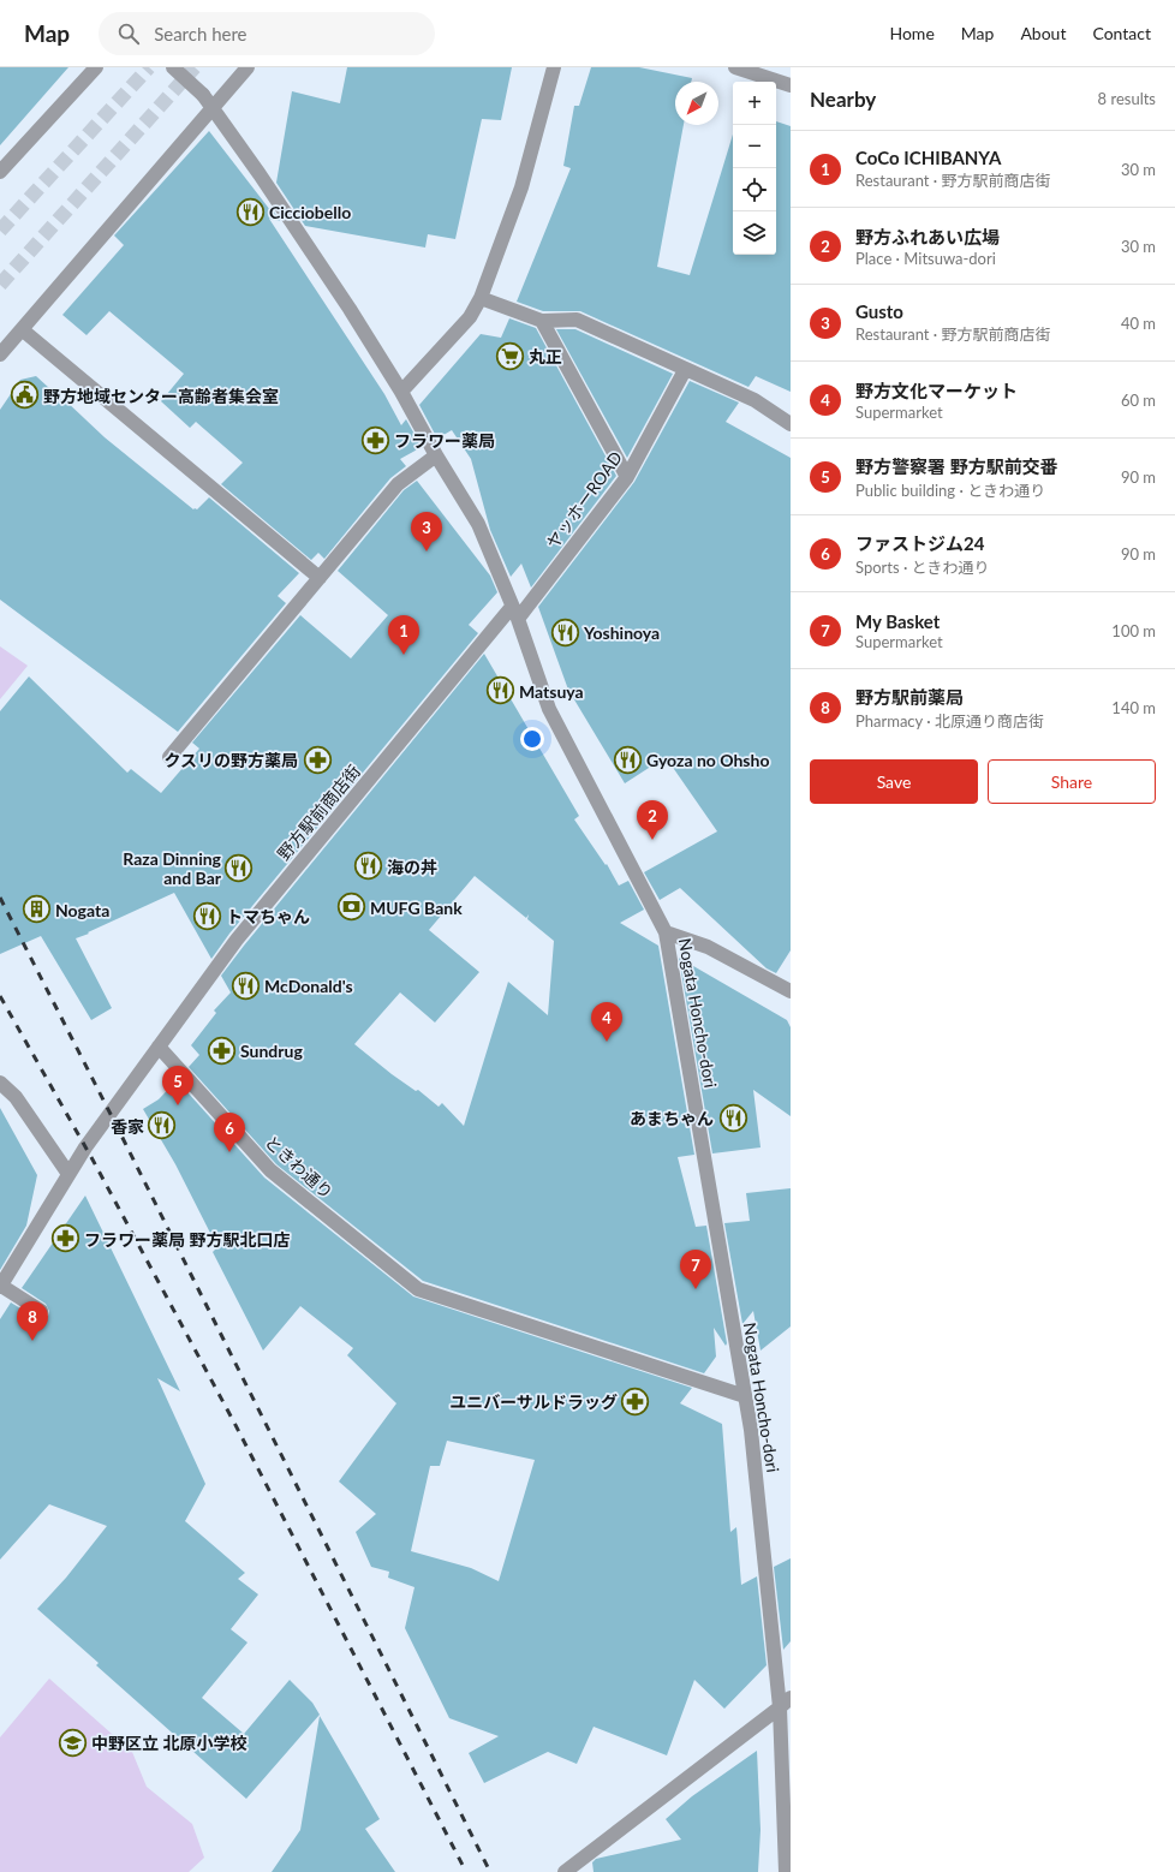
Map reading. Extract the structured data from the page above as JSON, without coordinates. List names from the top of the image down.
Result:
{
  "streets": {
    "street": [
      "ヤッホーROAD",
      "野方駅前商店街",
      "Nogata Honcho-dori",
      "ときわ通り"
    ]
  },
  "crossings": [
    ["ヤッホーROAD", "野方駅前商店街"],
    ["ヤッホーROAD", "Nogata Honcho-dori"],
    ["野方駅前商店街", "Nogata Honcho-dori"],
    ["野方駅前商店街", "ときわ通り"],
    ["Nogata Honcho-dori", "ときわ通り"]
  ],
  "places": {
    "restaurant": [
      "Cicciobello",
      "Yoshinoya",
      "Matsuya",
      "Gyoza no Ohsho",
      "海の丼",
      "Raza Dinning and Bar",
      "トマちゃん",
      "McDonald's",
      "あまちゃん",
      "香家"
    ],
    "supermarket": ["丸正"],
    "public building": ["野方地域センター高齢者集会室"],
    "pharmacy": [
      "フラワー薬局",
      "クスリの野方薬局",
      "Sundrug",
      "フラワー薬局 野方駅北口店",
      "ユニバーサルドラッグ"
    ],
    "bank": ["MUFG Bank"],
    "building": ["Nogata"],
    "school or university": ["中野区立 北原小学校"]
  },
  "north": "bottom left",
  "page": {
    "header": "Map",
    "search": "Search here",
    "nav": [
      "Home",
      "Map",
      "About",
      "Contact"
    ],
    "heading": ["Nearby", "8 results"],
    "map_buttons": ["+", "−"],
    "list": [
      {
        "mark": "1",
        "name": "CoCo ICHIBANYA",
        "note": "Restaurant · 野方駅前商店街",
        "value": "30 m"
      },
      {
        "mark": "2",
        "name": "野方ふれあい広場",
        "note": "Place · Mitsuwa-dori",
        "value": "30 m"
      },
      {
        "mark": "3",
        "name": "Gusto",
        "note": "Restaurant · 野方駅前商店街",
        "value": "40 m"
      },
      {
        "mark": "4",
        "name": "野方文化マーケット",
        "note": "Supermarket",
        "value": "60 m"
      },
      {
        "mark": "5",
        "name": "野方警察署 野方駅前交番",
        "note": "Public building · ときわ通り",
        "value": "90 m"
      },
      {
        "mark": "6",
        "name": "ファストジム24",
        "note": "Sports · ときわ通り",
        "value": "90 m"
      },
      {
        "mark": "7",
        "name": "My Basket",
        "note": "Supermarket",
        "value": "100 m"
      },
      {
        "mark": "8",
        "name": "野方駅前薬局",
        "note": "Pharmacy · 北原通り商店街",
        "value": "140 m"
      }
    ],
    "pins": [
      "3",
      "1",
      "2",
      "4",
      "5",
      "6",
      "7",
      "8"
    ],
    "buttons": ["Save", "Share"]
  }
}
